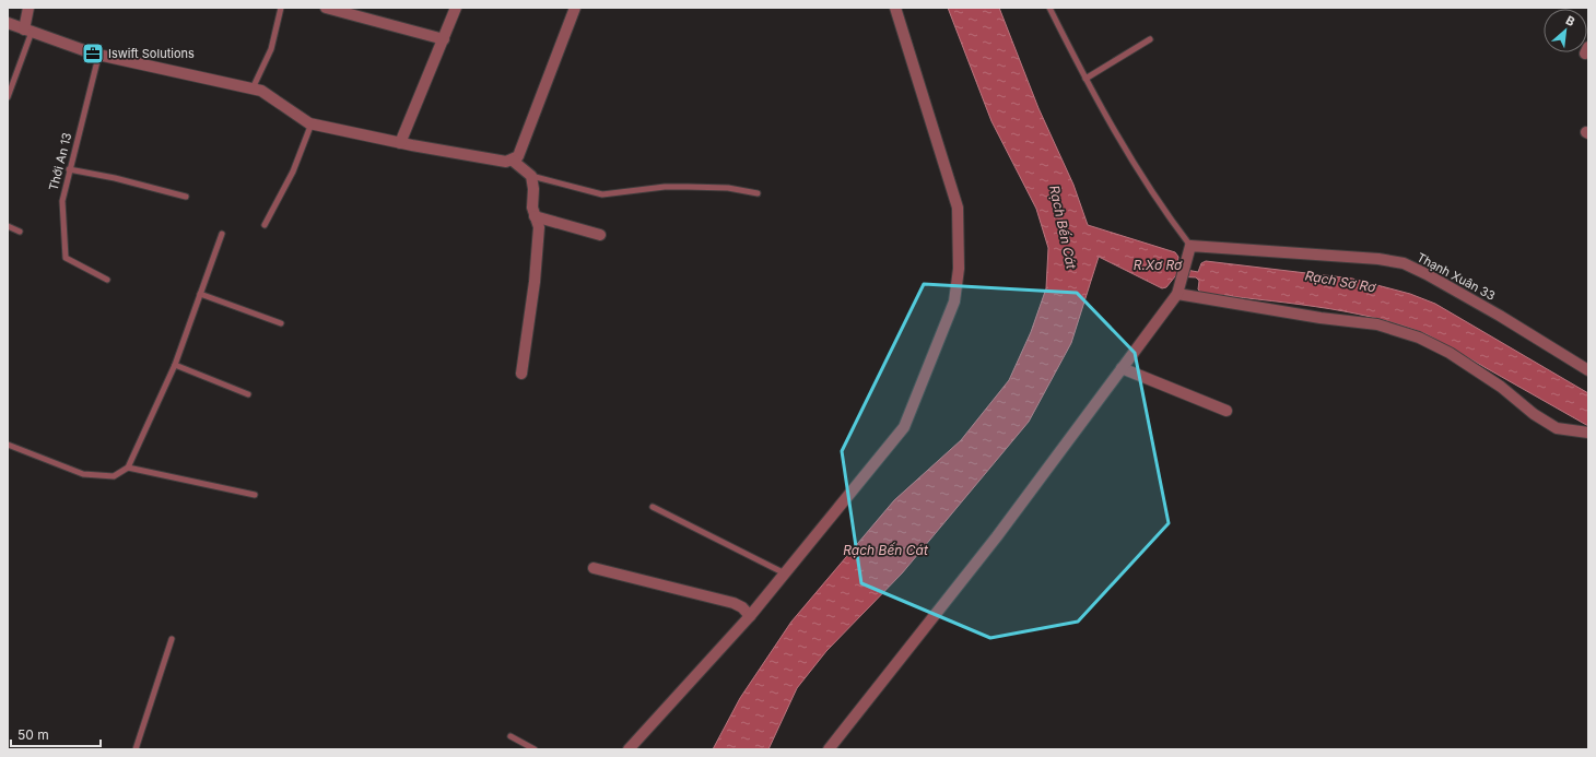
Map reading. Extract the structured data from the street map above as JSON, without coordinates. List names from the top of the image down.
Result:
{
  "streets": {
    "street": ["Thạnh Xuân 33"],
    "lane": ["Thới An 13"]
  },
  "water": ["Rạch Bến Cát", "R.Xơ Rơ", "Rạch Sơ Rơ"],
  "places": {
    "office": ["Iswift Solutions"]
  },
  "scale_bar": "50 m",
  "north": "top right"
}
